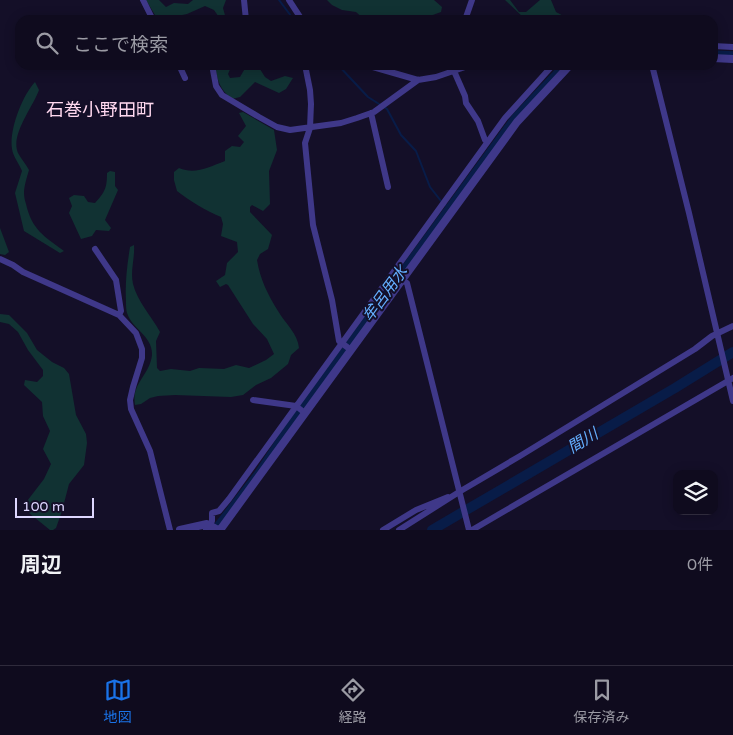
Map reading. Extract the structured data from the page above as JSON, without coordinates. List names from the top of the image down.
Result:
{
  "districts": ["石巻小野田町"],
  "water": ["牟呂用水", "間川"],
  "scale_bar": "100 m",
  "page": {
    "search": "ここで検索",
    "scale": "100 m",
    "heading": ["周辺", "0件"],
    "nav": ["地図", "経路", "保存済み"]
  }
}
